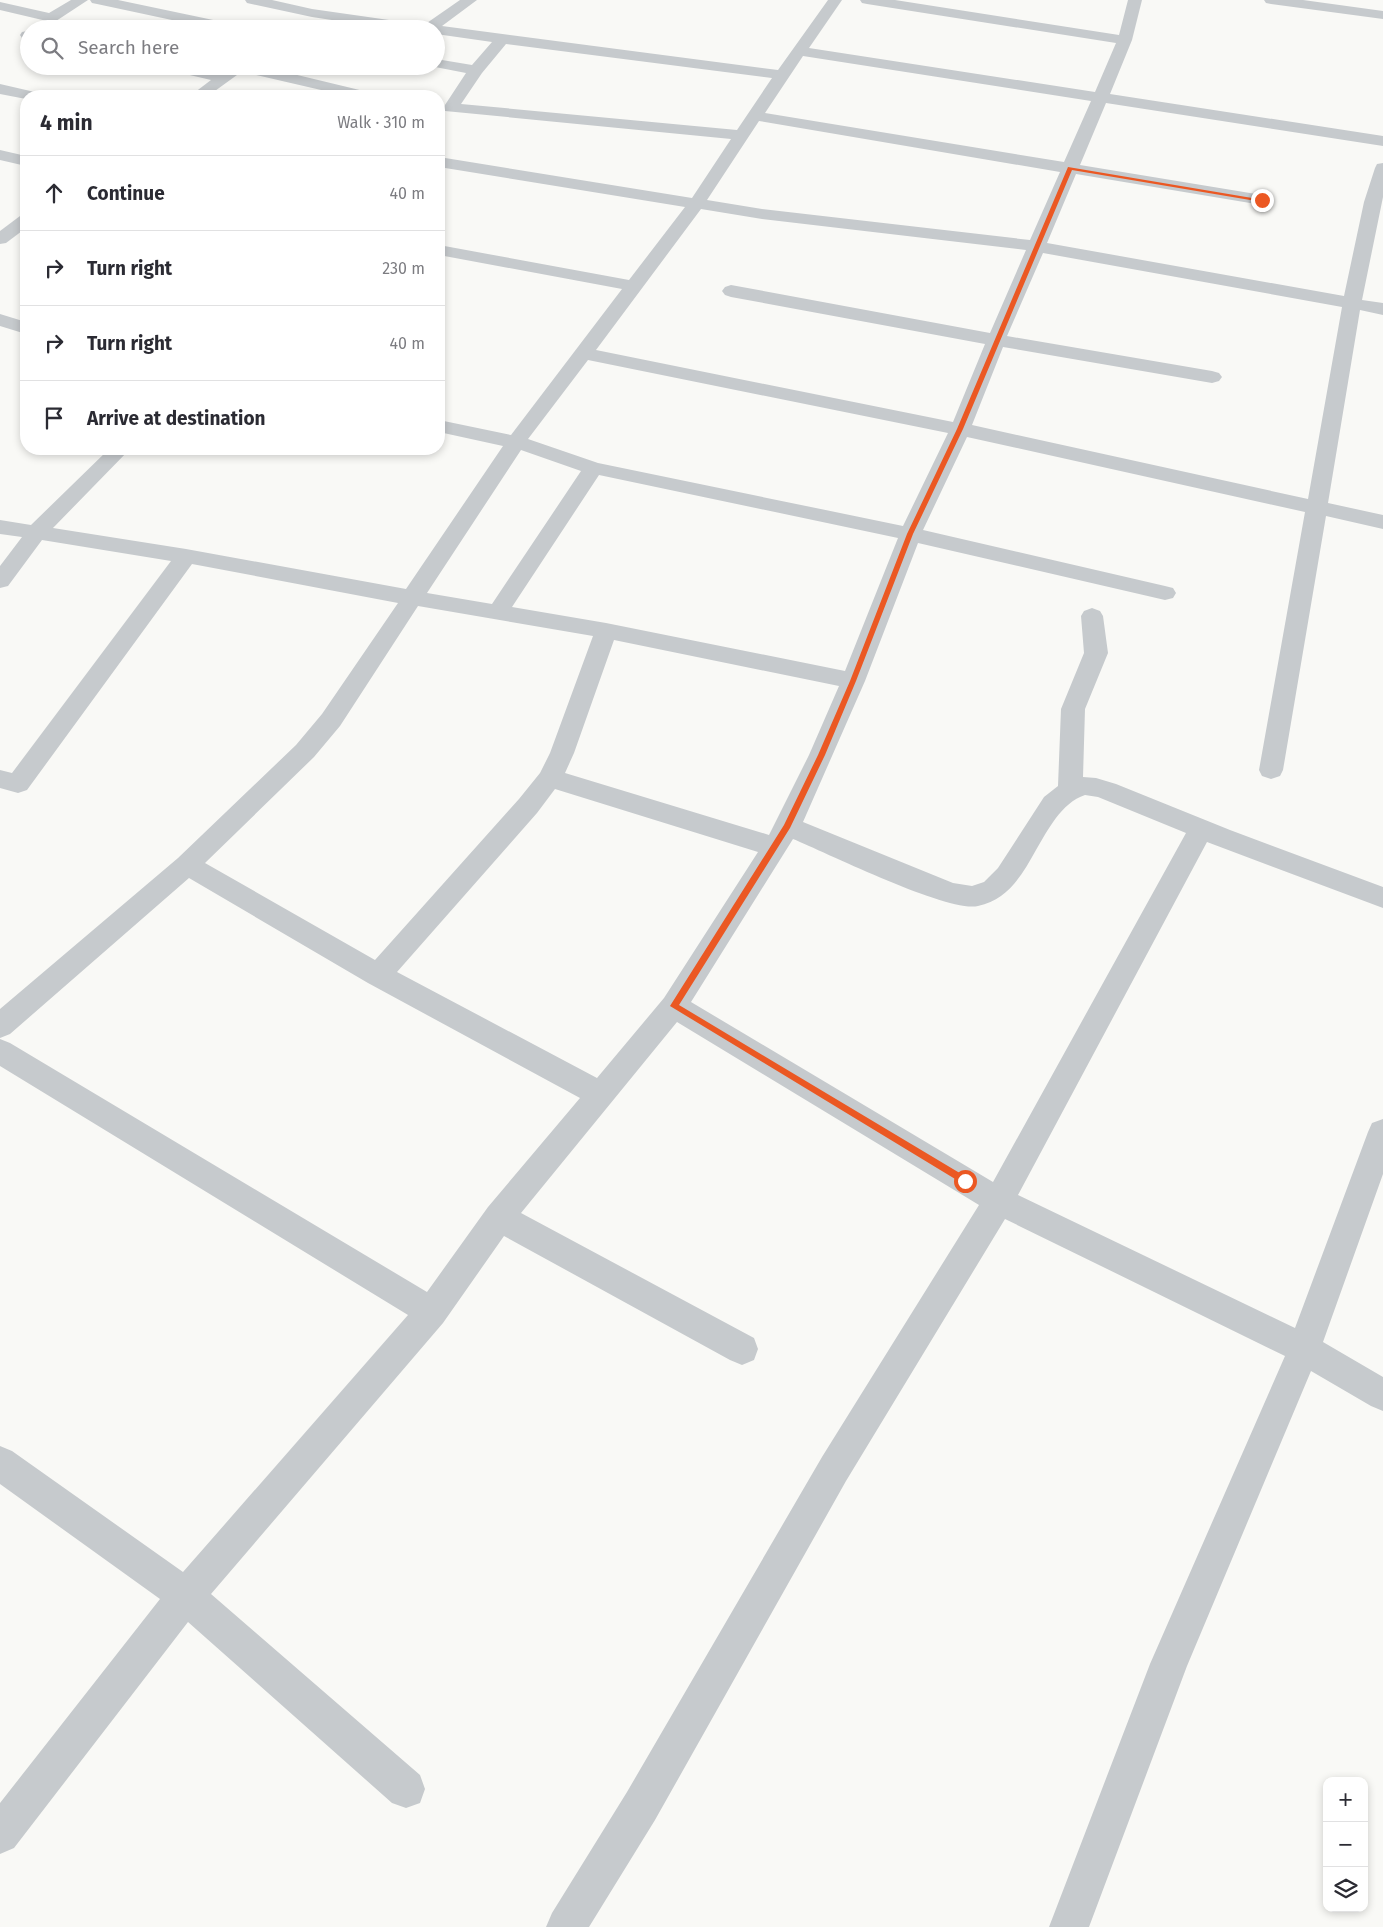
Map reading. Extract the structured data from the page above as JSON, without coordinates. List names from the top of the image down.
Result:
{
  "page": {
    "search": "Search here",
    "heading": ["4 min", "Walk · 310 m"],
    "list": [
      ["Continue", "40 m"],
      ["Turn right", "230 m"],
      ["Turn right", "40 m"],
      "Arrive at destination"
    ],
    "map_buttons": ["+", "−"]
  }
}
